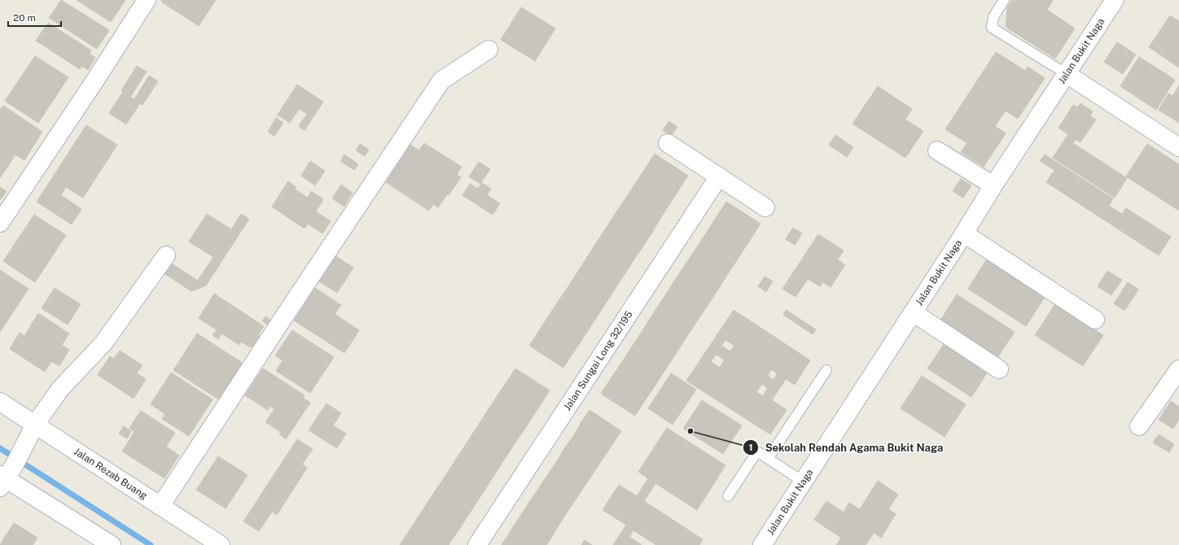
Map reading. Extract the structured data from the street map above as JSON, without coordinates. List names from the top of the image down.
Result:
{
  "streets": {
    "street": ["Jalan Bukit Naga", "Jalan Sungai Long 32/195", "Jalan Rezab Buang"]
  },
  "places": ["Sekolah Rendah Agama Bukit Naga"],
  "scale_bar": "20 m"
}
